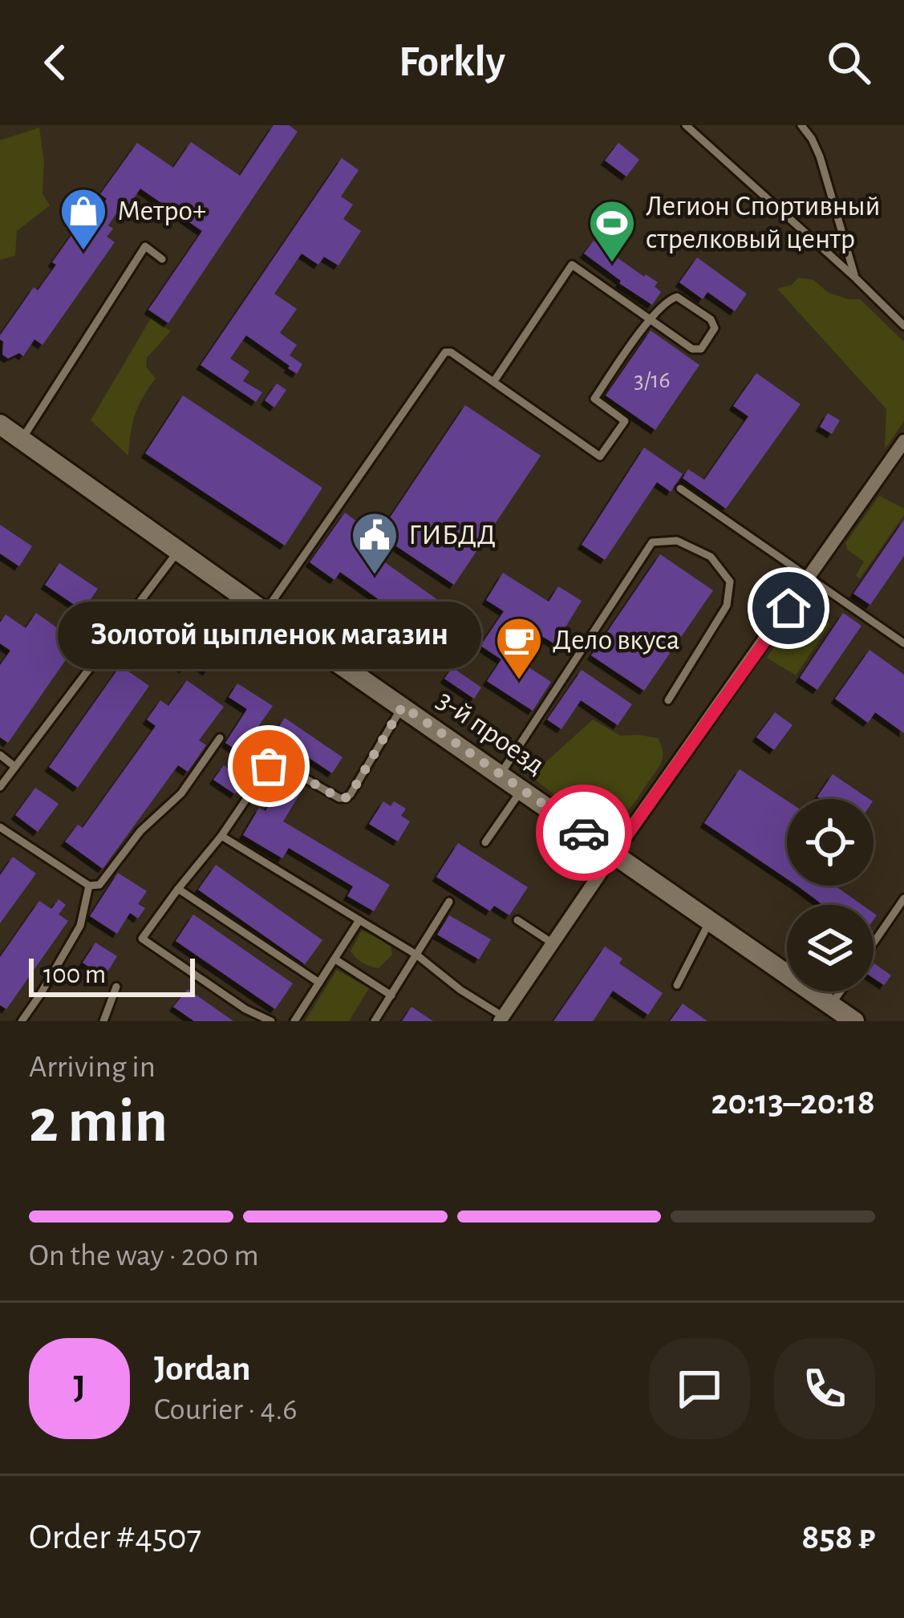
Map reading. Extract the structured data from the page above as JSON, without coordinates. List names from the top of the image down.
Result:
{
  "streets": {
    "street": ["3-й проезд"]
  },
  "places": {
    "shop": ["Метро+"],
    "sports": ["Легион Спортивный стрелковый центр"],
    "public building": ["ГИБДД"],
    "cafe": ["Дело вкуса"],
    "other": ["Золотой цыпленок магазин"]
  },
  "house_numbers": ["3/16"],
  "scale_bar": "100 m",
  "page": {
    "header": "Forkly",
    "bubble": "Золотой цыпленок магазин",
    "scale": "100 m",
    "heading": ["2 min", "Arriving in", "20:13–20:18"],
    "panel": [
      "Jordan",
      "Courier · 4.6",
      "Order #4507",
      "858 ₽"
    ],
    "bar": "On the way · 200 m",
    "round": "J"
  }
}
